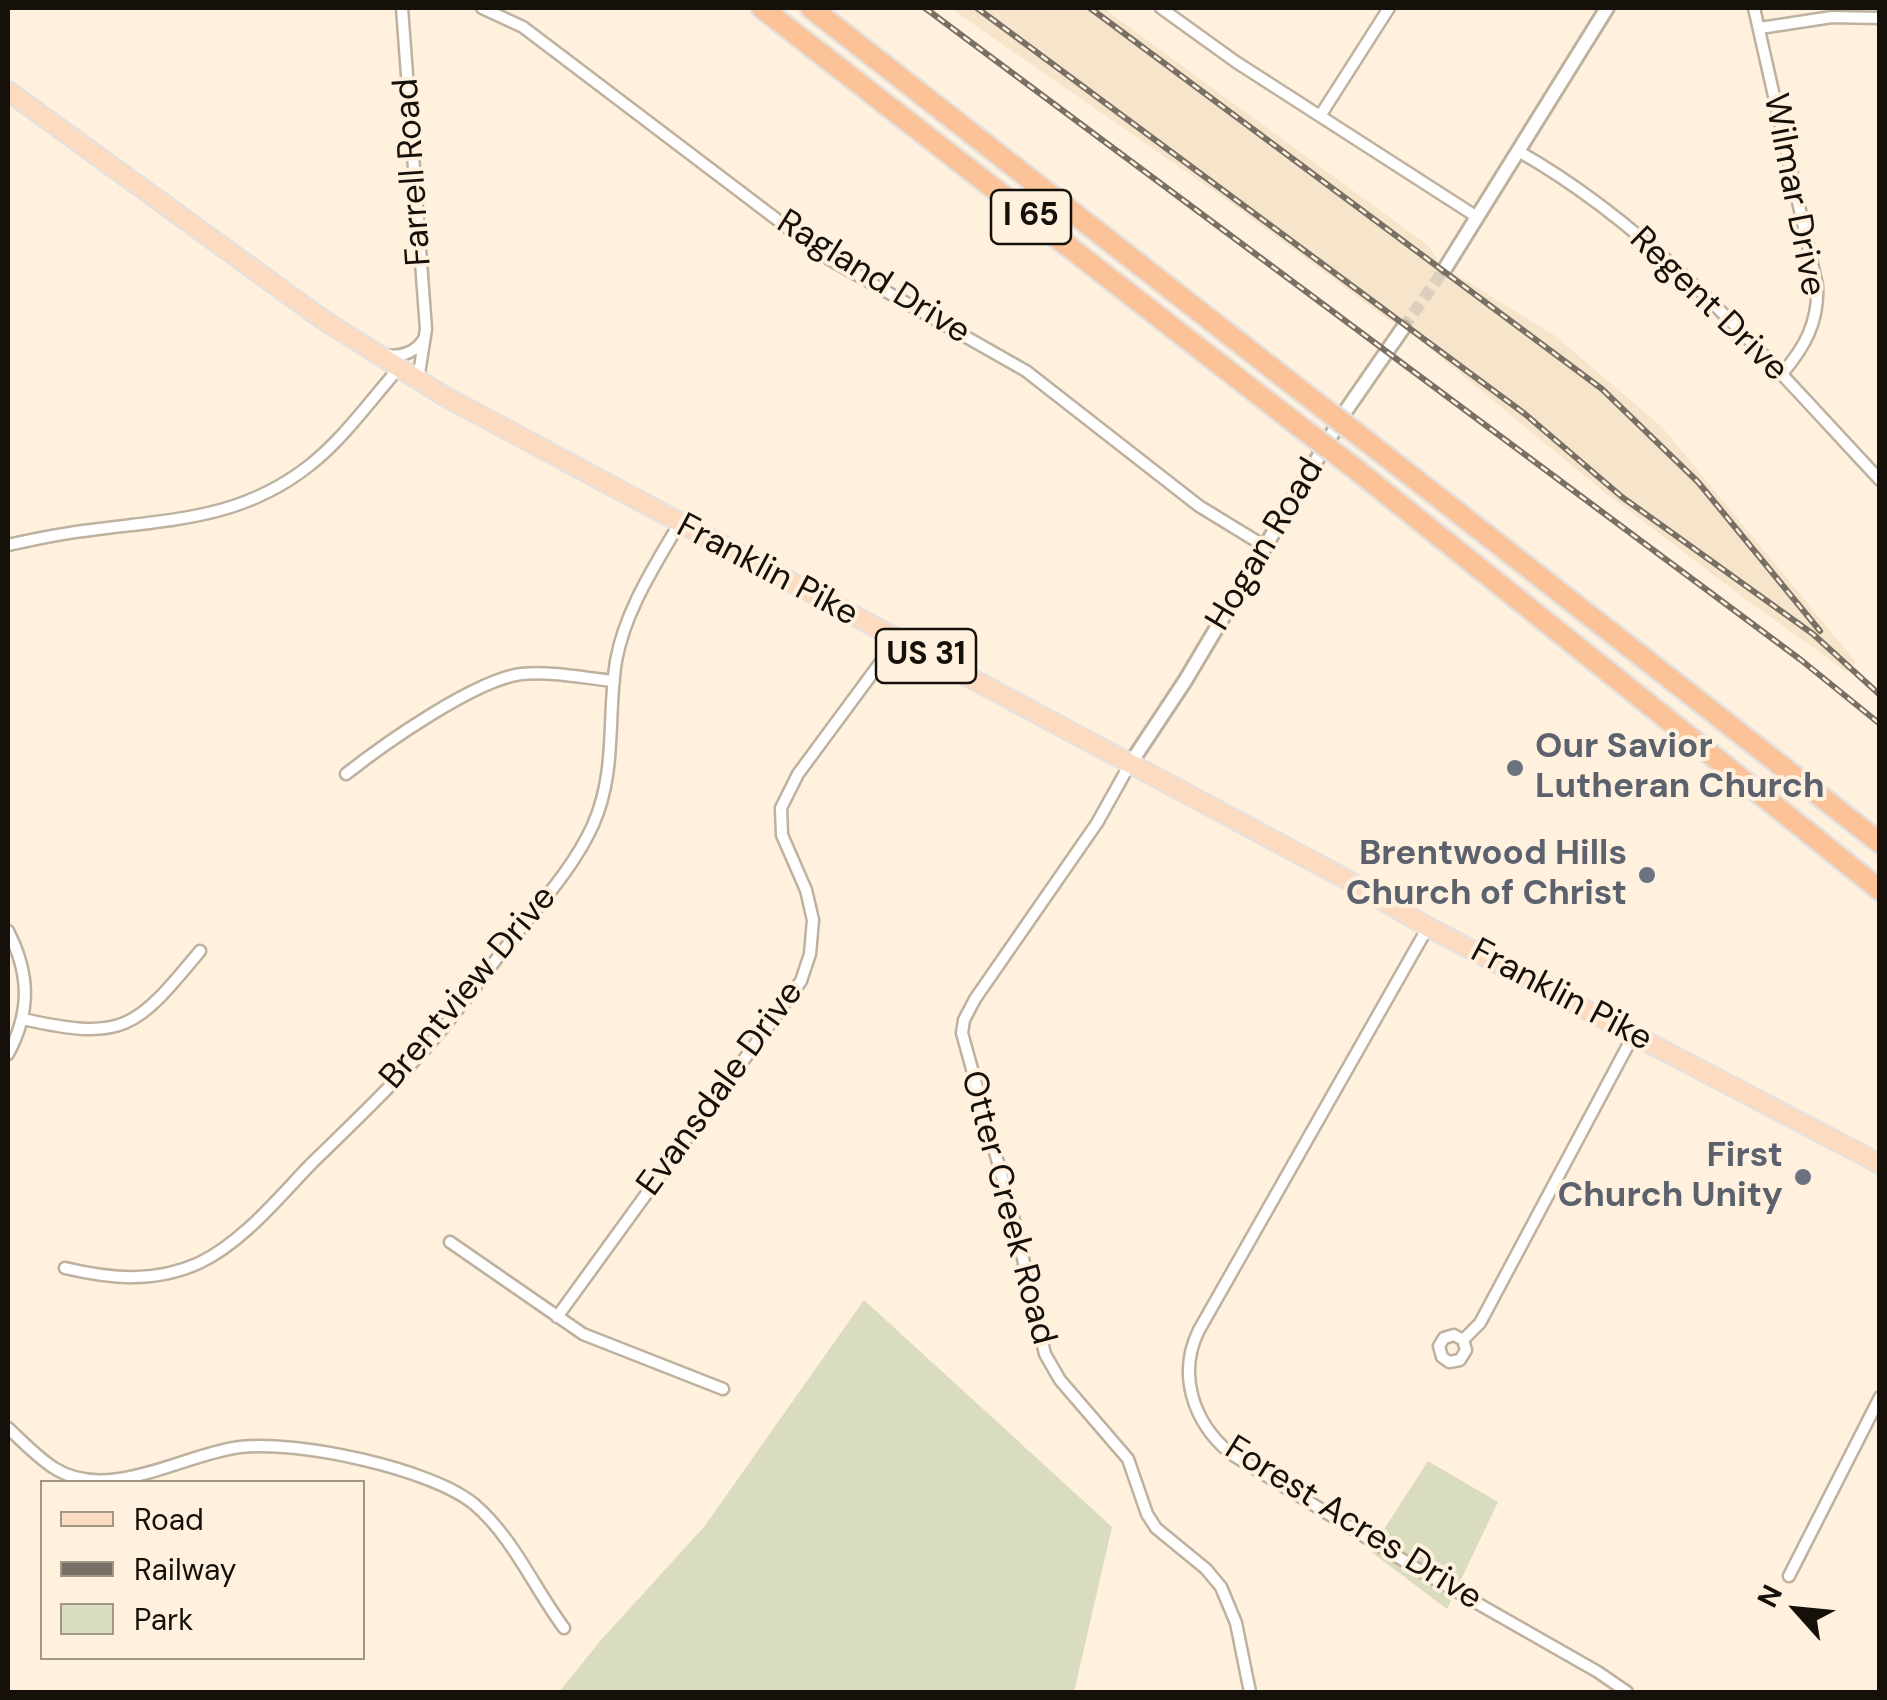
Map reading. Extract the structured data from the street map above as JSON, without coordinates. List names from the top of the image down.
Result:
{
  "streets": {
    "highway": ["I 65"],
    "main road": ["Franklin Pike", "US 31"],
    "street": [
      "Farrell Road",
      "Wilmar Drive",
      "Ragland Drive",
      "Regent Drive",
      "Hogan Road",
      "Brentview Drive",
      "Evansdale Drive",
      "Otter Creek Road",
      "Forest Acres Drive"
    ]
  },
  "crossings": [
    ["Farrell Road", "Franklin Pike"],
    ["Wilmar Drive", "Regent Drive"],
    ["Ragland Drive", "Hogan Road"],
    ["Hogan Road", "Franklin Pike"],
    ["Hogan Road", "Otter Creek Road"],
    ["Franklin Pike", "Brentview Drive"],
    ["Franklin Pike", "Evansdale Drive"],
    ["Franklin Pike", "Otter Creek Road"],
    ["Franklin Pike", "Forest Acres Drive"]
  ],
  "places": ["Our Savior Lutheran Church", "Brentwood Hills Church of Christ", "First Church Unity"],
  "legend": ["Road", "Railway", "Park"],
  "north": "top left"
}
